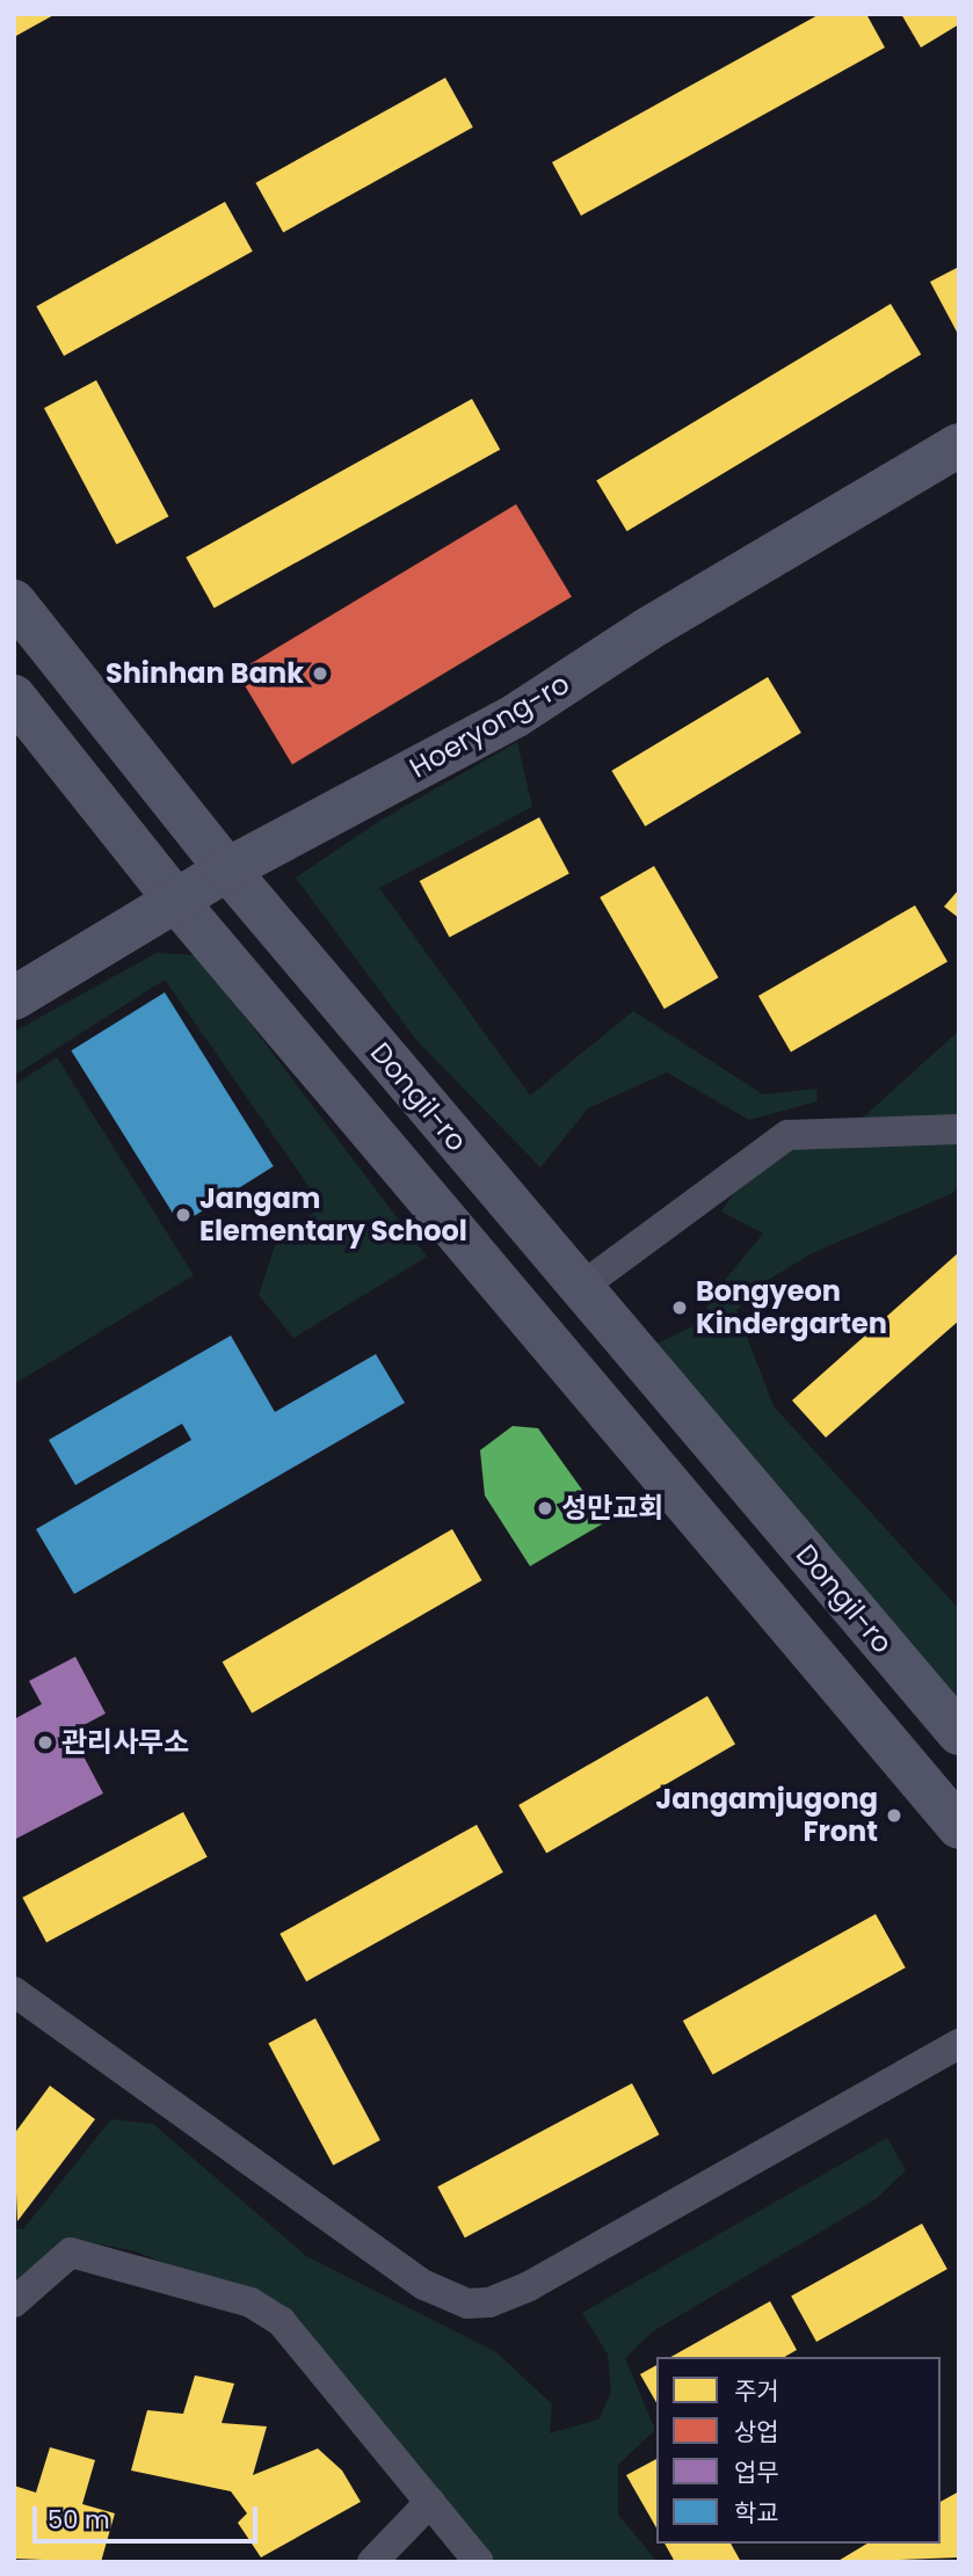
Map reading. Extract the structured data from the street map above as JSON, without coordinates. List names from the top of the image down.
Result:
{
  "streets": {
    "street": ["Hoeryong-ro", "Dongil-ro"]
  },
  "crossings": [
    ["Hoeryong-ro", "Dongil-ro"]
  ],
  "places": [
    "Shinhan Bank",
    "Jangam Elementary School",
    "Bongyeon Kindergarten",
    "성만교회",
    "관리사무소",
    "Jangamjugong Front"
  ],
  "legend": [
    "주거",
    "상업",
    "업무",
    "학교"
  ],
  "scale_bar": "50 m"
}
